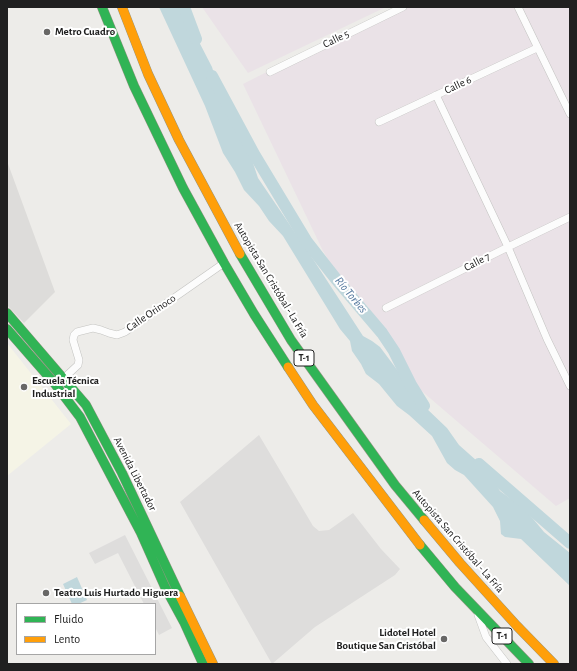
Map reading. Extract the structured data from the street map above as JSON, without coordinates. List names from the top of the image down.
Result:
{
  "streets": {
    "main road": ["Autopista San Cristóbal - La Fría", "T-1", "Avenida Libertador"],
    "street": [
      "Calle 5",
      "Calle 6",
      "Calle 7",
      "Calle Orinoco"
    ]
  },
  "crossings": [
    ["Calle Orinoco", "T-1"],
    ["Calle Orinoco", "Avenida Libertador"]
  ],
  "water": ["Río Torbes"],
  "places": [
    "Metro Cuadro",
    "Escuela Técnica Industrial",
    "Teatro Luis Hurtado Higuera",
    "Lidotel Hotel Boutique San Cristóbal"
  ],
  "legend": ["Fluido", "Lento"]
}
